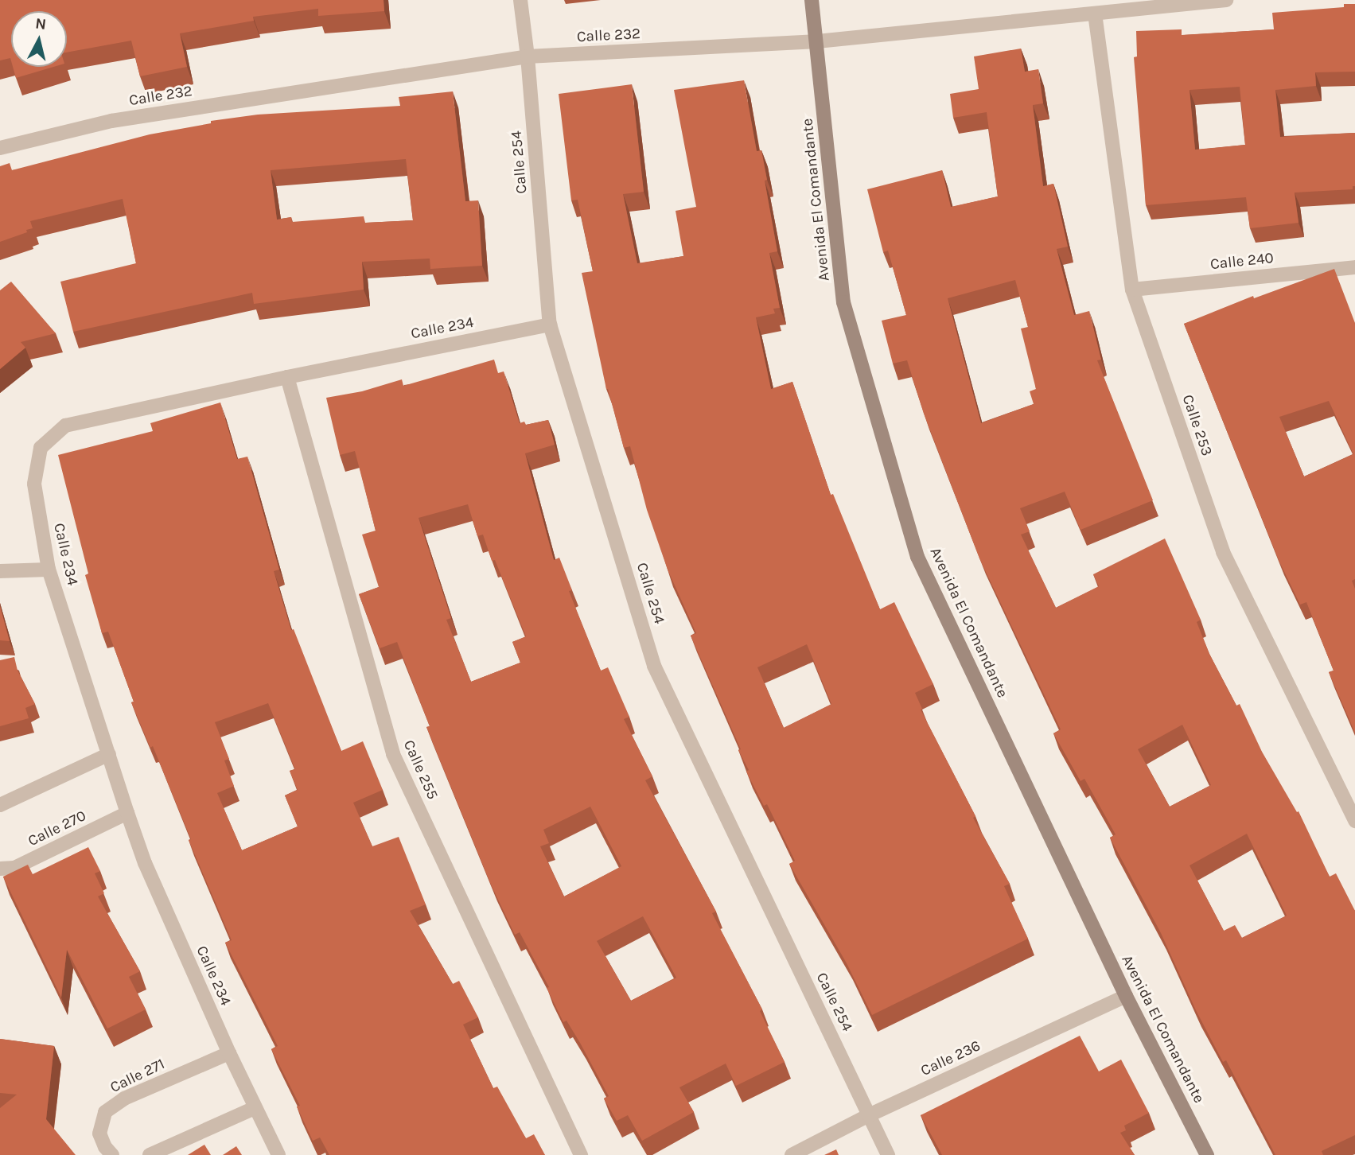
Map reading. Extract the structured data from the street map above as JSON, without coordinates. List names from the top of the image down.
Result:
{
  "streets": {
    "street": [
      "Calle 232",
      "Calle 254",
      "Avenida El Comandante",
      "Calle 240",
      "Calle 234",
      "Calle 253",
      "Calle 255",
      "Calle 270",
      "Calle 236",
      "Calle 271"
    ]
  },
  "crossings": [
    ["Calle 232", "Calle 254"],
    ["Calle 232", "Avenida El Comandante"],
    ["Calle 232", "Calle 253"],
    ["Calle 254", "Calle 234"],
    ["Calle 254", "Calle 236"],
    ["Avenida El Comandante", "Calle 236"],
    ["Calle 240", "Calle 253"],
    ["Calle 234", "Calle 255"],
    ["Calle 234", "Calle 270"],
    ["Calle 234", "Calle 271"]
  ],
  "north": "top"
}
